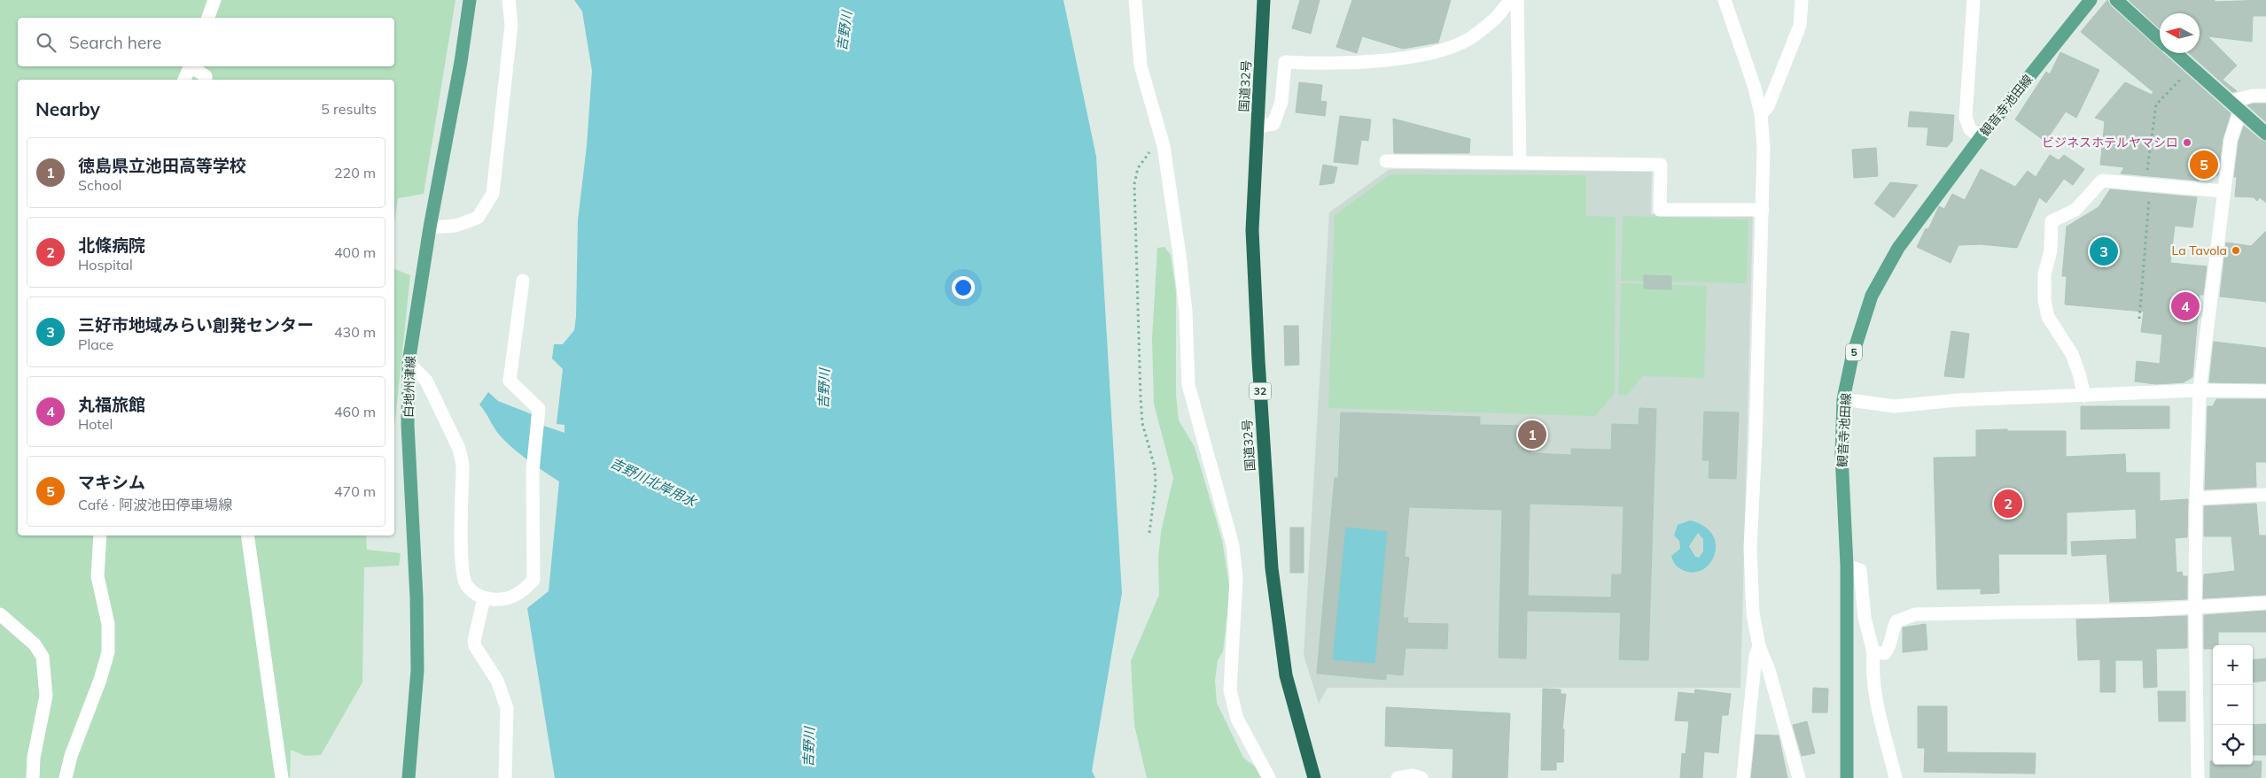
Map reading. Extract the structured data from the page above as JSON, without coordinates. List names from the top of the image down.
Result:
{
  "streets": {
    "highway": ["国道32号", "32"],
    "main road": ["観音寺池田線", "5", "白地州津線"]
  },
  "water": ["吉野川", "吉野川北岸用水"],
  "places": ["ビジネスホテルヤマシロ", "La Tavola"],
  "north": "left",
  "page": {
    "search": "Search here",
    "heading": ["Nearby", "5 results"],
    "list": [
      {
        "mark": "1",
        "name": "徳島県立池田高等学校",
        "note": "School",
        "value": "220 m"
      },
      {
        "mark": "2",
        "name": "北條病院",
        "note": "Hospital",
        "value": "400 m"
      },
      {
        "mark": "3",
        "name": "三好市地域みらい創発センター",
        "note": "Place",
        "value": "430 m"
      },
      {
        "mark": "4",
        "name": "丸福旅館",
        "note": "Hotel",
        "value": "460 m"
      },
      {
        "mark": "5",
        "name": "マキシム",
        "note": "Café · 阿波池田停車場線",
        "value": "470 m"
      }
    ],
    "pins": [
      "5",
      "3",
      "4",
      "1",
      "2"
    ],
    "map_buttons": ["+", "−"]
  }
}
